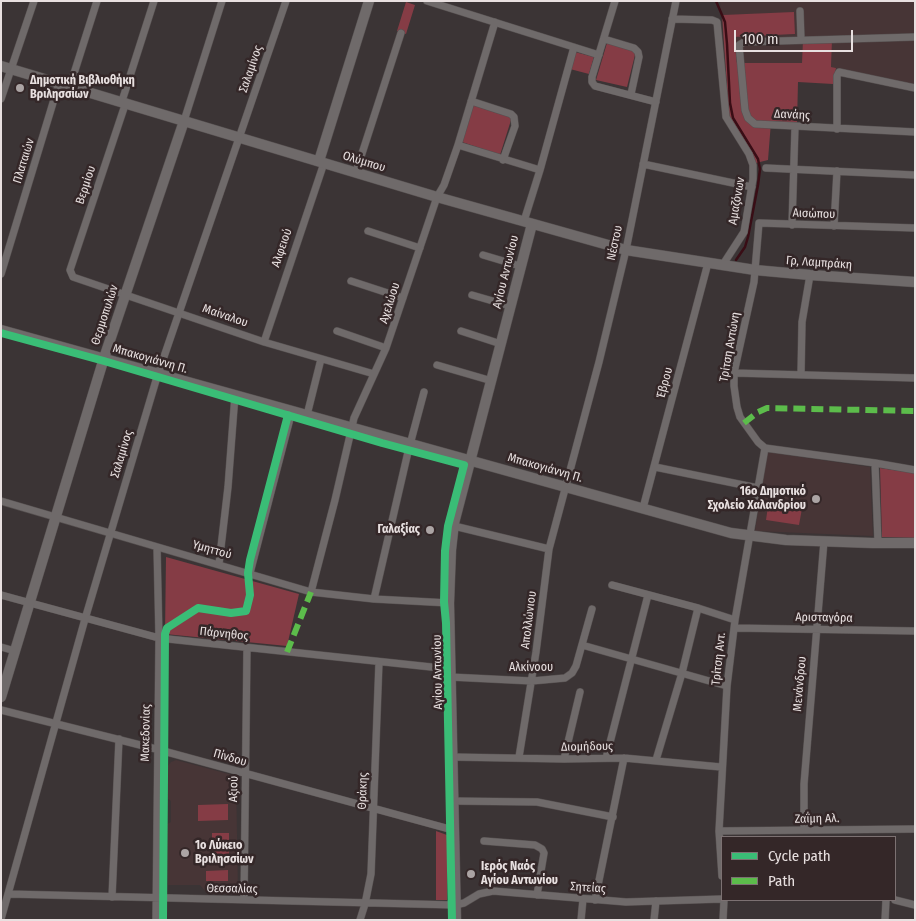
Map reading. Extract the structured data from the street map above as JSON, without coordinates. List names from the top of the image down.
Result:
{
  "streets": {
    "street": [
      "Σαλαμίνος",
      "Δανάης",
      "Πλαταιών",
      "Ολύμπου",
      "Βερμίου",
      "Αμαζόνων",
      "Αισώπου",
      "Νέστου",
      "Αλφειού",
      "Γρ, Λαμπράκη",
      "Αγίου Αντωνίου",
      "Αχελώου",
      "Θερμοπυλών",
      "Μαίναλου",
      "Τρίτση Αντώνη",
      "Μπακογιάννη Π.",
      "Έβρου",
      "Υμηττού",
      "Αρισταγόρα",
      "Απολλώνιου",
      "Πάρνηθος",
      "Τρίτση Αντ.",
      "Αλκίνοου",
      "Μενάνδρου",
      "Μακεδονίας",
      "Διομήδους",
      "Πίνδου",
      "Αξιού",
      "Θράκης",
      "Ζαΐμη Αλ.",
      "Σητείας",
      "Θεσσαλίας"
    ]
  },
  "crossings": [
    ["Σαλαμίνος", "Ολύμπου"],
    ["Σαλαμίνος", "Μαίναλου"],
    ["Σαλαμίνος", "Μπακογιάννη Π."],
    ["Σαλαμίνος", "Υμηττού"],
    ["Σαλαμίνος", "Πάρνηθος"],
    ["Σαλαμίνος", "Πίνδου"],
    ["Σαλαμίνος", "Θεσσαλίας"],
    ["Πλαταιών", "Ολύμπου"],
    ["Ολύμπου", "Βερμίου"],
    ["Ολύμπου", "Αμαζόνων"],
    ["Ολύμπου", "Νέστου"],
    ["Ολύμπου", "Αλφειού"],
    ["Ολύμπου", "Γρ, Λαμπράκη"],
    ["Ολύμπου", "Αγίου Αντωνίου"],
    ["Ολύμπου", "Αχελώου"],
    ["Ολύμπου", "Θερμοπυλών"],
    ["Ολύμπου", "Έβρου"],
    ["Βερμίου", "Μαίναλου"],
    ["Αμαζόνων", "Νέστου"],
    ["Αμαζόνων", "Γρ, Λαμπράκη"],
    ["Αισώπου", "Γρ, Λαμπράκη"],
    ["Αισώπου", "Τρίτση Αντώνη"],
    ["Νέστου", "Μπακογιάννη Π."],
    ["Νέστου", "Απολλώνιου"],
    ["Αλφειού", "Μαίναλου"],
    ["Γρ, Λαμπράκη", "Τρίτση Αντώνη"],
    ["Αγίου Αντωνίου", "Μπακογιάννη Π."],
    ["Αγίου Αντωνίου", "Υμηττού"],
    ["Αγίου Αντωνίου", "Πάρνηθος"],
    ["Αγίου Αντωνίου", "Αλκίνοου"],
    ["Αγίου Αντωνίου", "Διομήδους"],
    ["Αγίου Αντωνίου", "Πίνδου"],
    ["Αγίου Αντωνίου", "Σητείας"],
    ["Αγίου Αντωνίου", "Θεσσαλίας"],
    ["Αχελώου", "Μαίναλου"],
    ["Αχελώου", "Μπακογιάννη Π."],
    ["Αχελώου", "Υμηττού"],
    ["Θερμοπυλών", "Μαίναλου"],
    ["Θερμοπυλών", "Μπακογιάννη Π."],
    ["Θερμοπυλών", "Υμηττού"],
    ["Θερμοπυλών", "Πάρνηθος"],
    ["Τρίτση Αντώνη", "Τρίτση Αντ."],
    ["Μπακογιάννη Π.", "Έβρου"],
    ["Μπακογιάννη Π.", "Απολλώνιου"],
    ["Μπακογιάννη Π.", "Τρίτση Αντ."],
    ["Μπακογιάννη Π.", "Μενάνδρου"],
    ["Υμηττού", "Μακεδονίας"],
    ["Αρισταγόρα", "Τρίτση Αντ."],
    ["Αρισταγόρα", "Μενάνδρου"],
    ["Απολλώνιου", "Αλκίνοου"],
    ["Απολλώνιου", "Διομήδους"],
    ["Πάρνηθος", "Αλκίνοου"],
    ["Πάρνηθος", "Μακεδονίας"],
    ["Πάρνηθος", "Αξιού"],
    ["Πάρνηθος", "Θράκης"],
    ["Τρίτση Αντ.", "Διομήδους"],
    ["Τρίτση Αντ.", "Ζαΐμη Αλ."],
    ["Μενάνδρου", "Ζαΐμη Αλ."],
    ["Μακεδονίας", "Πίνδου"],
    ["Μακεδονίας", "Θεσσαλίας"],
    ["Πίνδου", "Αξιού"],
    ["Πίνδου", "Θράκης"],
    ["Αξιού", "Θεσσαλίας"],
    ["Θράκης", "Θεσσαλίας"],
    ["Σητείας", "Θεσσαλίας"]
  ],
  "places": [
    "Δημοτική Βιβλιοθήκη Βριλησσίων",
    "16ο Δημοτικό Σχολείο Χαλανδρίου",
    "Γαλαξίας",
    "1o Λύκειο Βριλησσίων",
    "Ιερός Ναός Αγίου Αντωνίου"
  ],
  "legend": ["Cycle path", "Path"],
  "scale_bar": "100 m"
}
